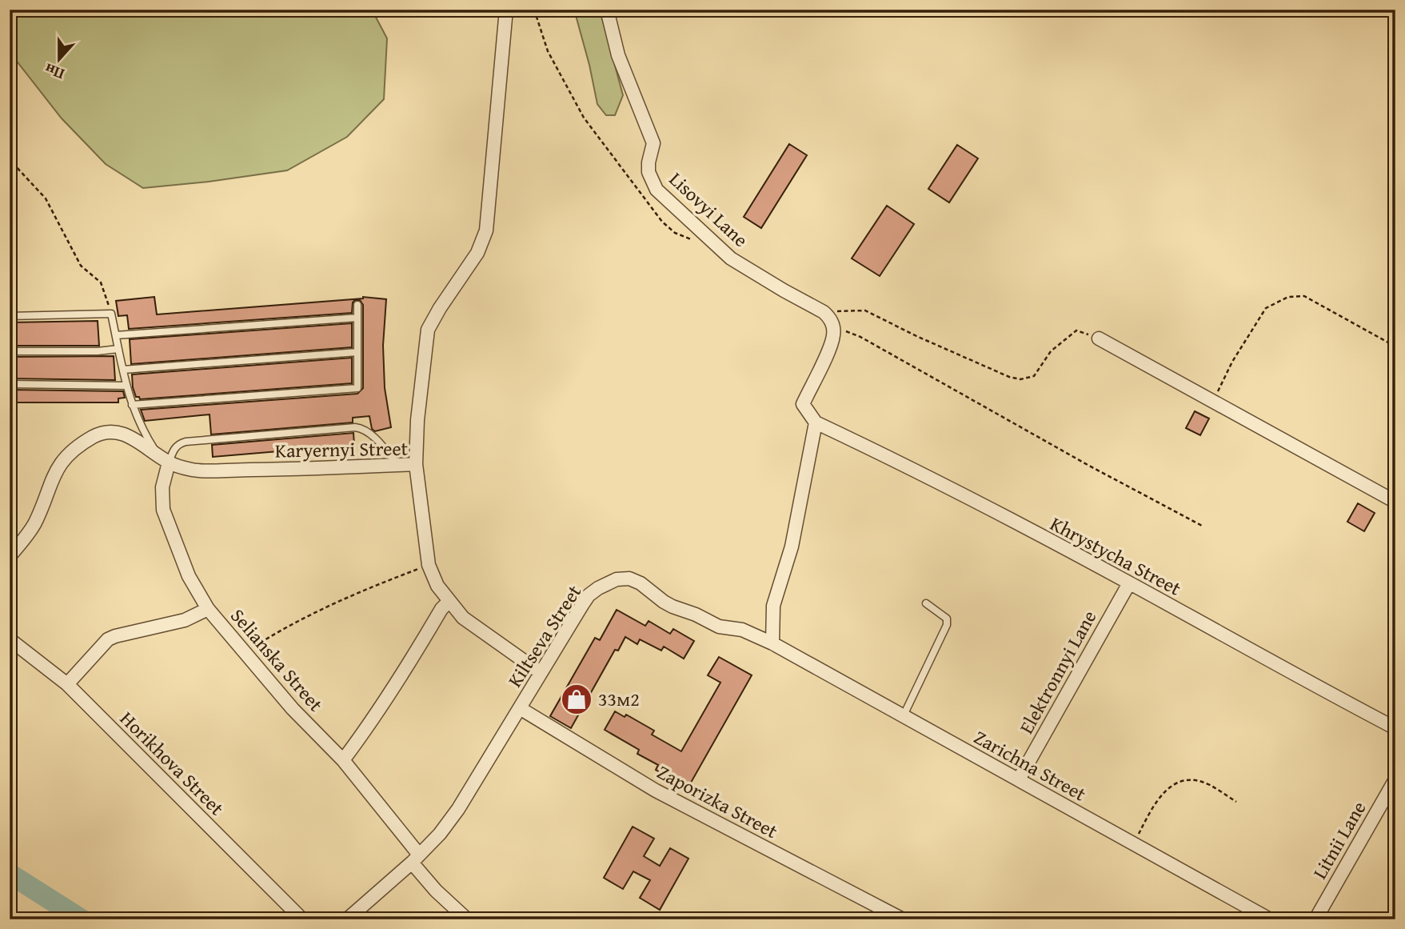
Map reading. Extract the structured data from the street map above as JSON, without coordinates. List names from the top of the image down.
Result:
{
  "streets": {
    "street": [
      "Lisovyi Lane",
      "Karyernyi Street",
      "Khrystycha Street",
      "Kiltseva Street",
      "Selianska Street",
      "Elektronnyi Lane",
      "Horikhova Street",
      "Zarichna Street",
      "Zaporizka Street",
      "Litnii Lane"
    ]
  },
  "crossings": [
    ["Karyernyi Street", "Kiltseva Street"],
    ["Karyernyi Street", "Selianska Street"],
    ["Khrystycha Street", "Elektronnyi Lane"],
    ["Kiltseva Street", "Selianska Street"],
    ["Kiltseva Street", "Zarichna Street"],
    ["Kiltseva Street", "Zaporizka Street"],
    ["Elektronnyi Lane", "Zarichna Street"]
  ],
  "places": {
    "shop": ["33м2"]
  },
  "north": "bottom"
}
